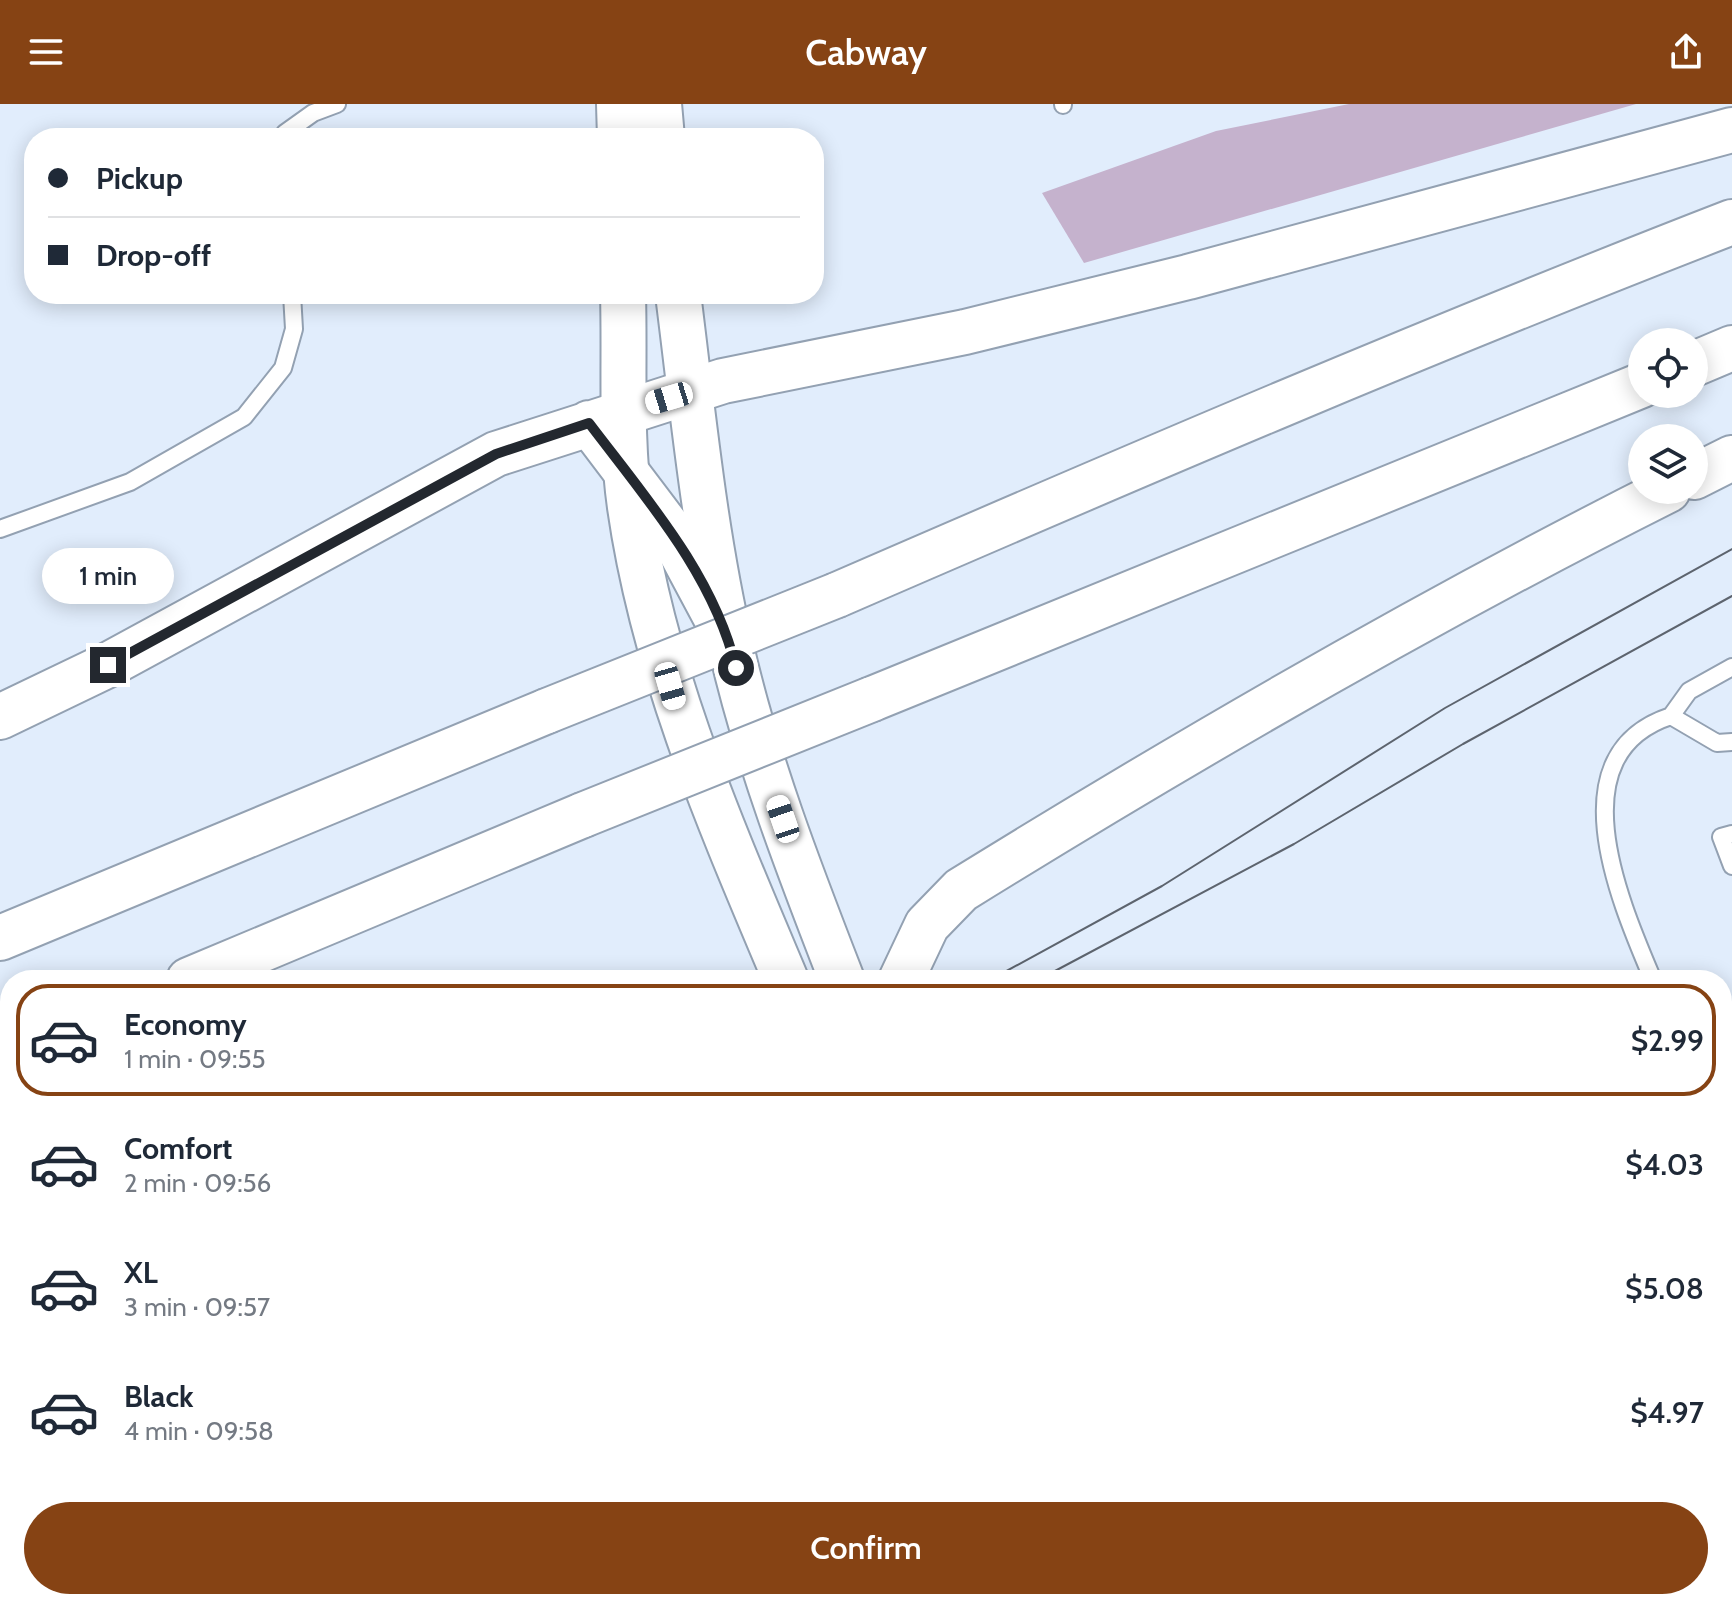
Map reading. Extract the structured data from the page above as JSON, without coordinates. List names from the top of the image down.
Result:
{
  "page": {
    "header": "Cabway",
    "banner": ["Pickup", "Drop-off"],
    "bubble": "1 min",
    "list": [
      {
        "name": "Economy",
        "note": "1 min · 09:55",
        "value": "$2.99"
      },
      {
        "name": "Comfort",
        "note": "2 min · 09:56",
        "value": "$4.03"
      },
      {
        "name": "XL",
        "note": "3 min · 09:57",
        "value": "$5.08"
      },
      {
        "name": "Black",
        "note": "4 min · 09:58",
        "value": "$4.97"
      }
    ],
    "buttons": "Confirm"
  }
}
